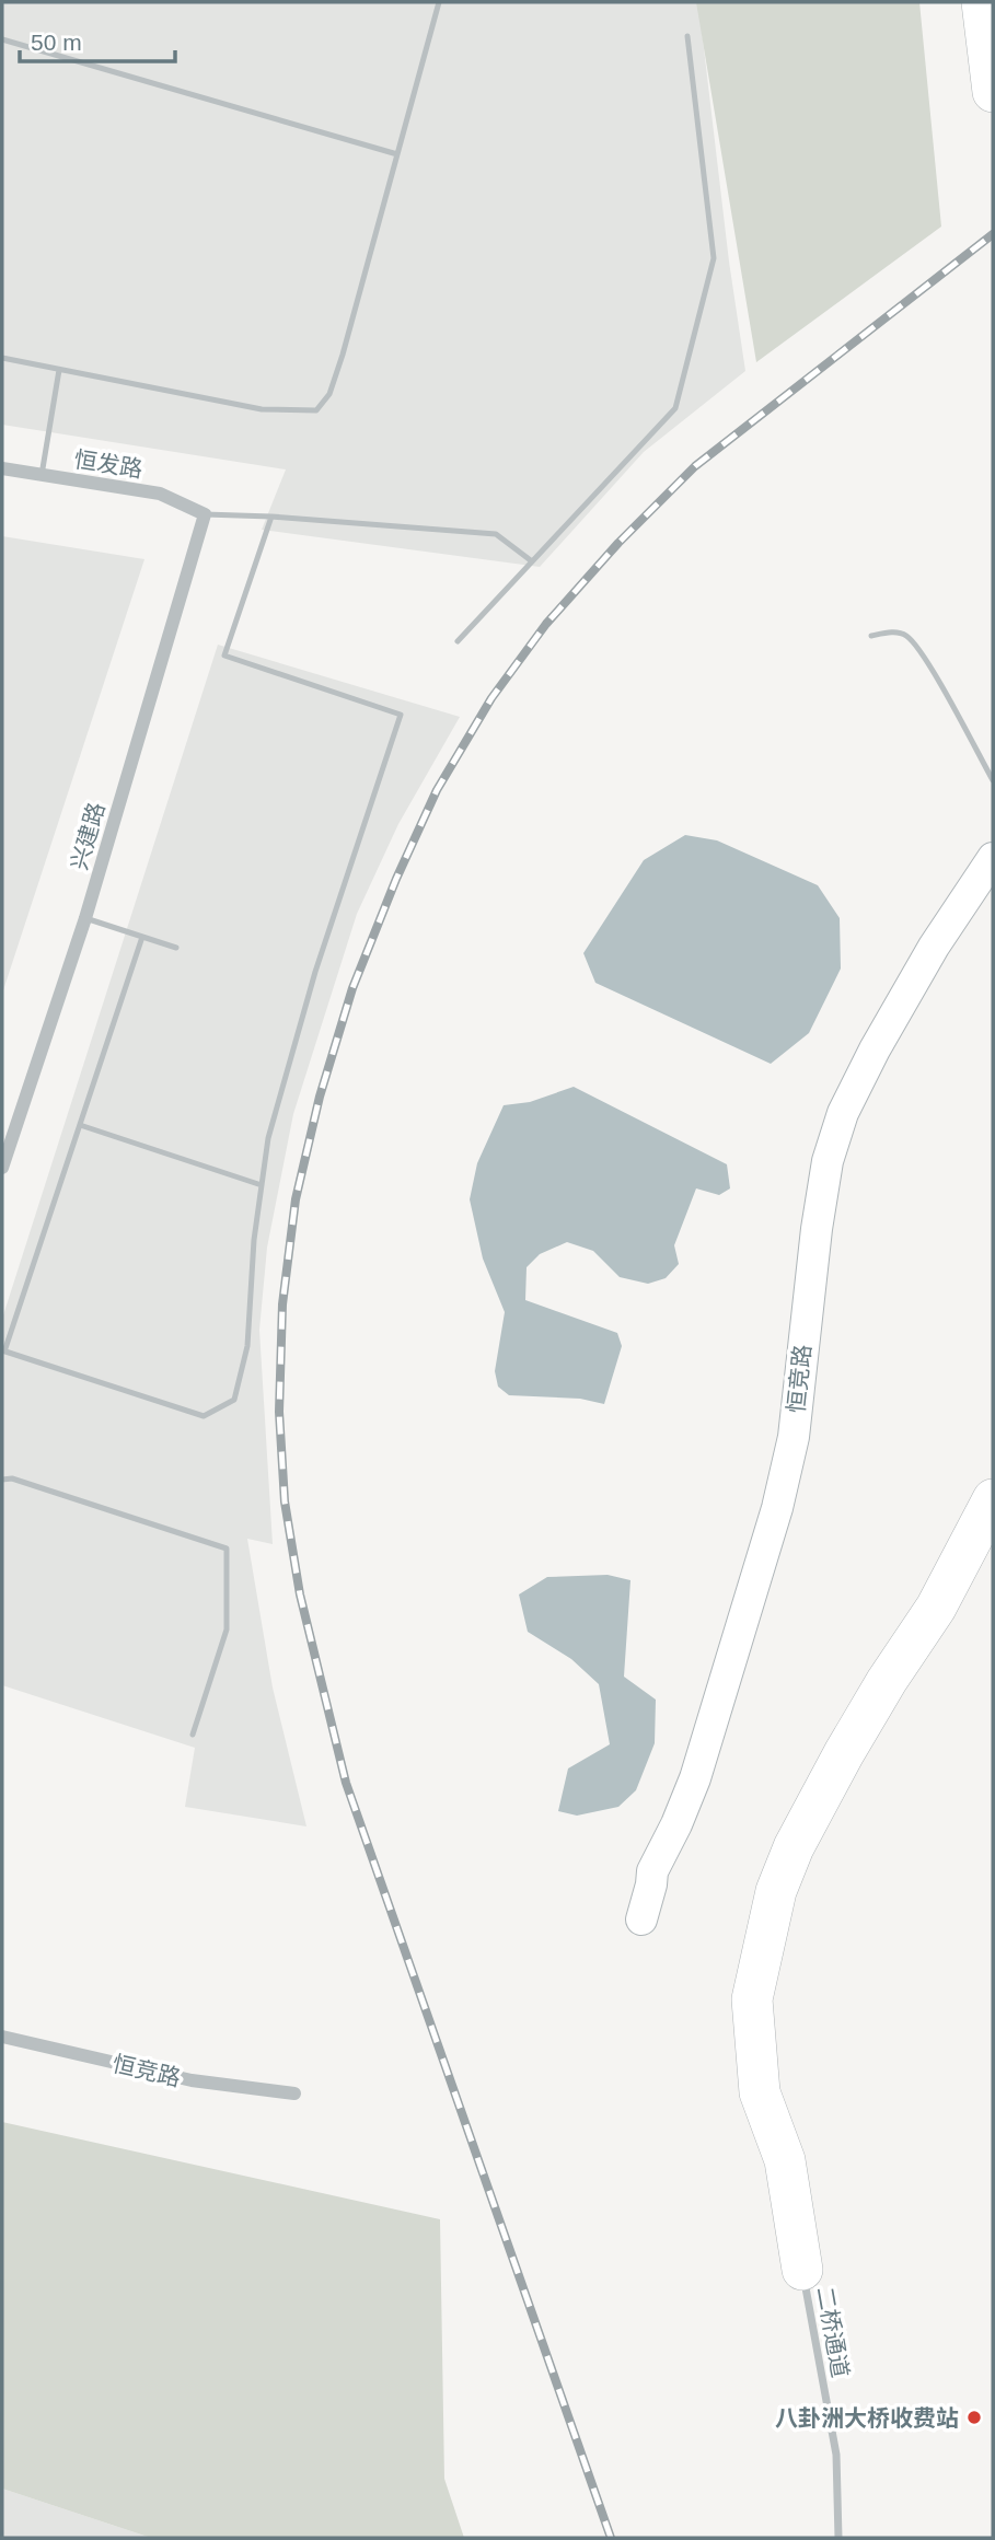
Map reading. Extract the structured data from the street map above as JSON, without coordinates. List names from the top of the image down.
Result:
{
  "streets": {
    "main road": ["恒竞路"],
    "street": ["恒发路", "兴建路", "二桥通道"]
  },
  "crossings": [
    ["恒发路", "兴建路"]
  ],
  "places": ["八卦洲大桥收费站"],
  "scale_bar": "50 m"
}
